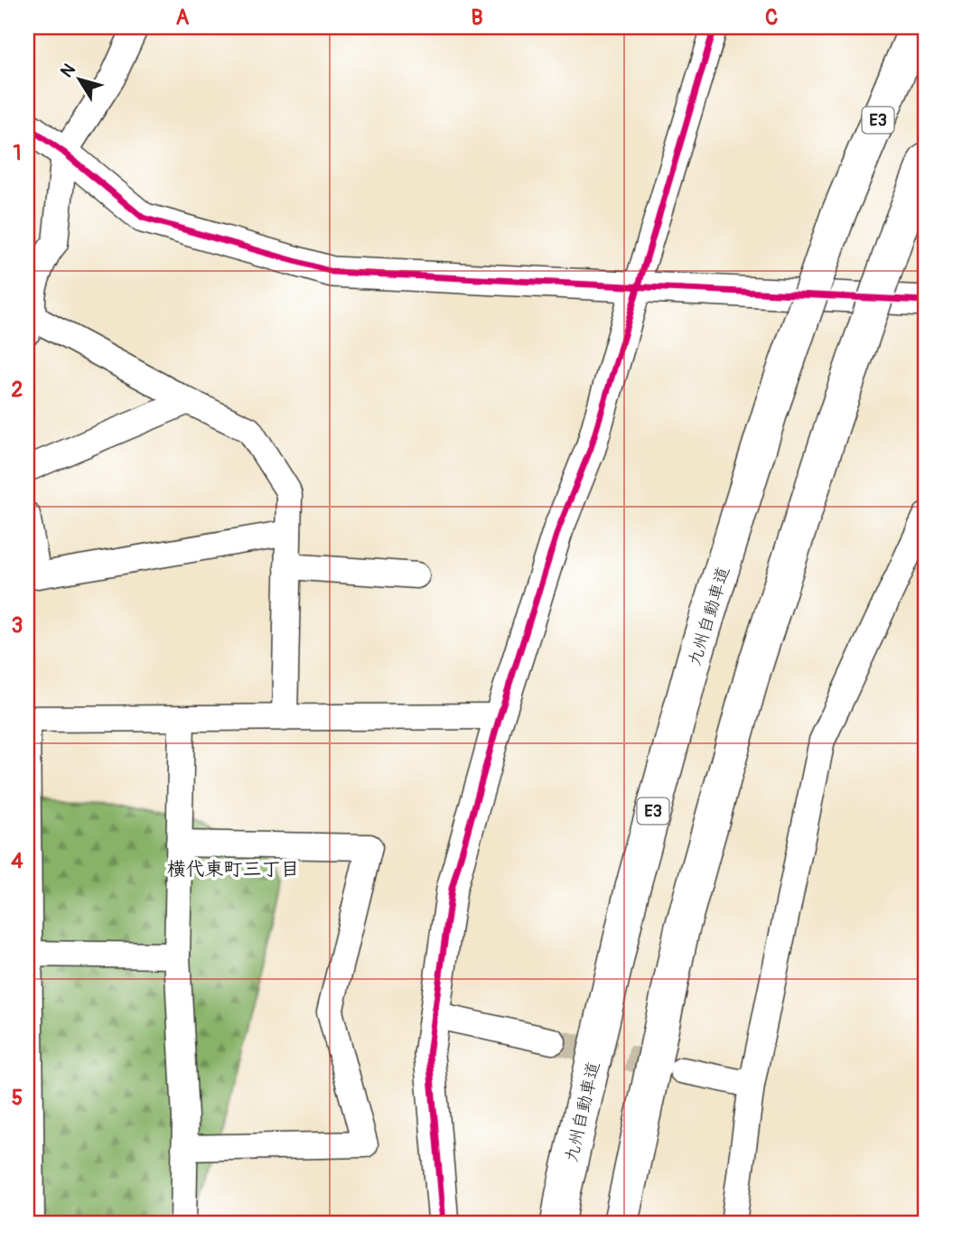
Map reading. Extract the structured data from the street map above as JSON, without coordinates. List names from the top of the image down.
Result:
{
  "streets": {
    "highway": ["E3", "九州自動車道"]
  },
  "districts": ["横代東町三丁目"],
  "north": "top left",
  "grid": {
    "columns": ["A", "B", "C"],
    "rows": [
      "1",
      "2",
      "3",
      "4",
      "5"
    ]
  }
}
